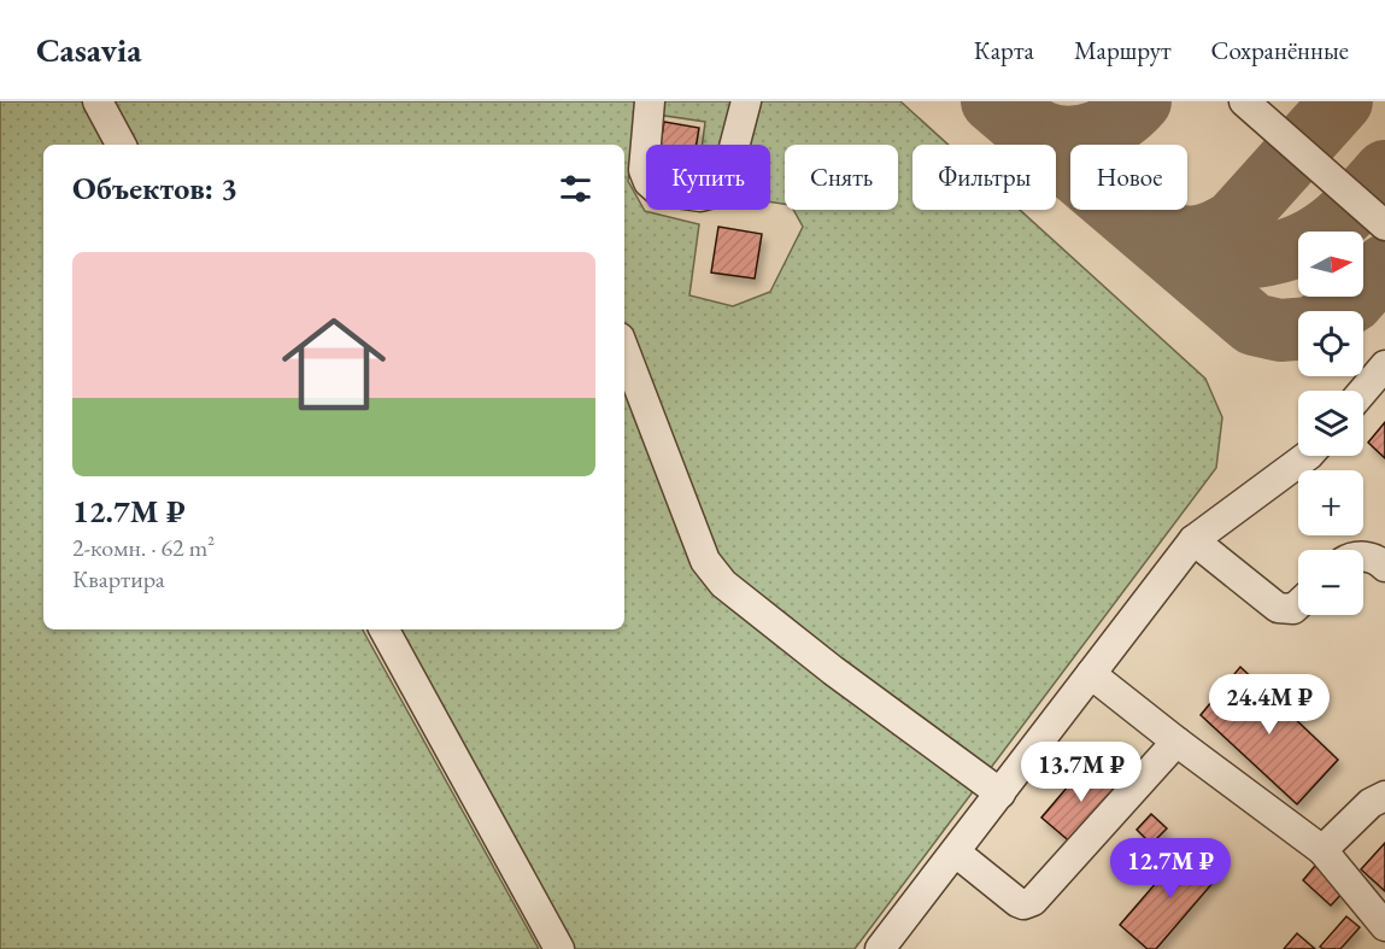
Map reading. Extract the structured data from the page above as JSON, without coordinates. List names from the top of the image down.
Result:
{
  "north": "right",
  "page": {
    "header": "Casavia",
    "nav": ["Карта", "Маршрут", "Сохранённые"],
    "chip": [
      "Купить",
      "Снять",
      "Фильтры",
      "Новое"
    ],
    "heading": "Объектов: 3",
    "map_buttons": ["+", "−"],
    "list": [
      {
        "name": "12.7M ₽",
        "note": "2-комн. · 62 m² · Квартира"
      }
    ],
    "price": ["24.4M ₽", "13.7M ₽", "12.7M ₽"]
  }
}
